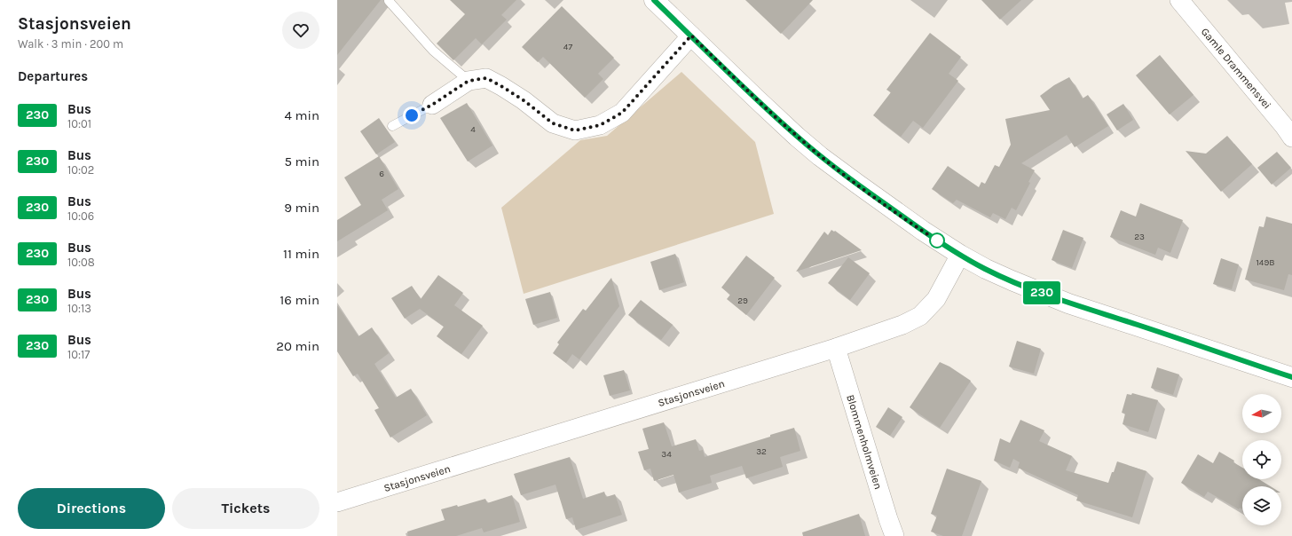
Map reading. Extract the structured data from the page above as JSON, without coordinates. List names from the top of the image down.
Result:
{
  "streets": {
    "street": ["Gamle Drammensvei", "Stasjonsveien", "Blommenholmveien"]
  },
  "crossings": [
    ["Stasjonsveien", "Blommenholmveien"]
  ],
  "lines": ["bus line 230"],
  "house_numbers": [
    "47",
    "4",
    "6",
    "23",
    "149B",
    "29",
    "32",
    "34"
  ],
  "north": "left",
  "page": {
    "heading": [
      ["Stasjonsveien", "Walk · 3 min · 200 m"],
      "Departures"
    ],
    "on_map": "230",
    "list": [
      {
        "mark": "230",
        "name": "Bus",
        "note": "10:01",
        "value": "4 min"
      },
      {
        "mark": "230",
        "name": "Bus",
        "note": "10:02",
        "value": "5 min"
      },
      {
        "mark": "230",
        "name": "Bus",
        "note": "10:06",
        "value": "9 min"
      },
      {
        "mark": "230",
        "name": "Bus",
        "note": "10:08",
        "value": "11 min"
      },
      {
        "mark": "230",
        "name": "Bus",
        "note": "10:13",
        "value": "16 min"
      },
      {
        "mark": "230",
        "name": "Bus",
        "note": "10:17",
        "value": "20 min"
      }
    ],
    "buttons": ["Directions", "Tickets"]
  }
}
